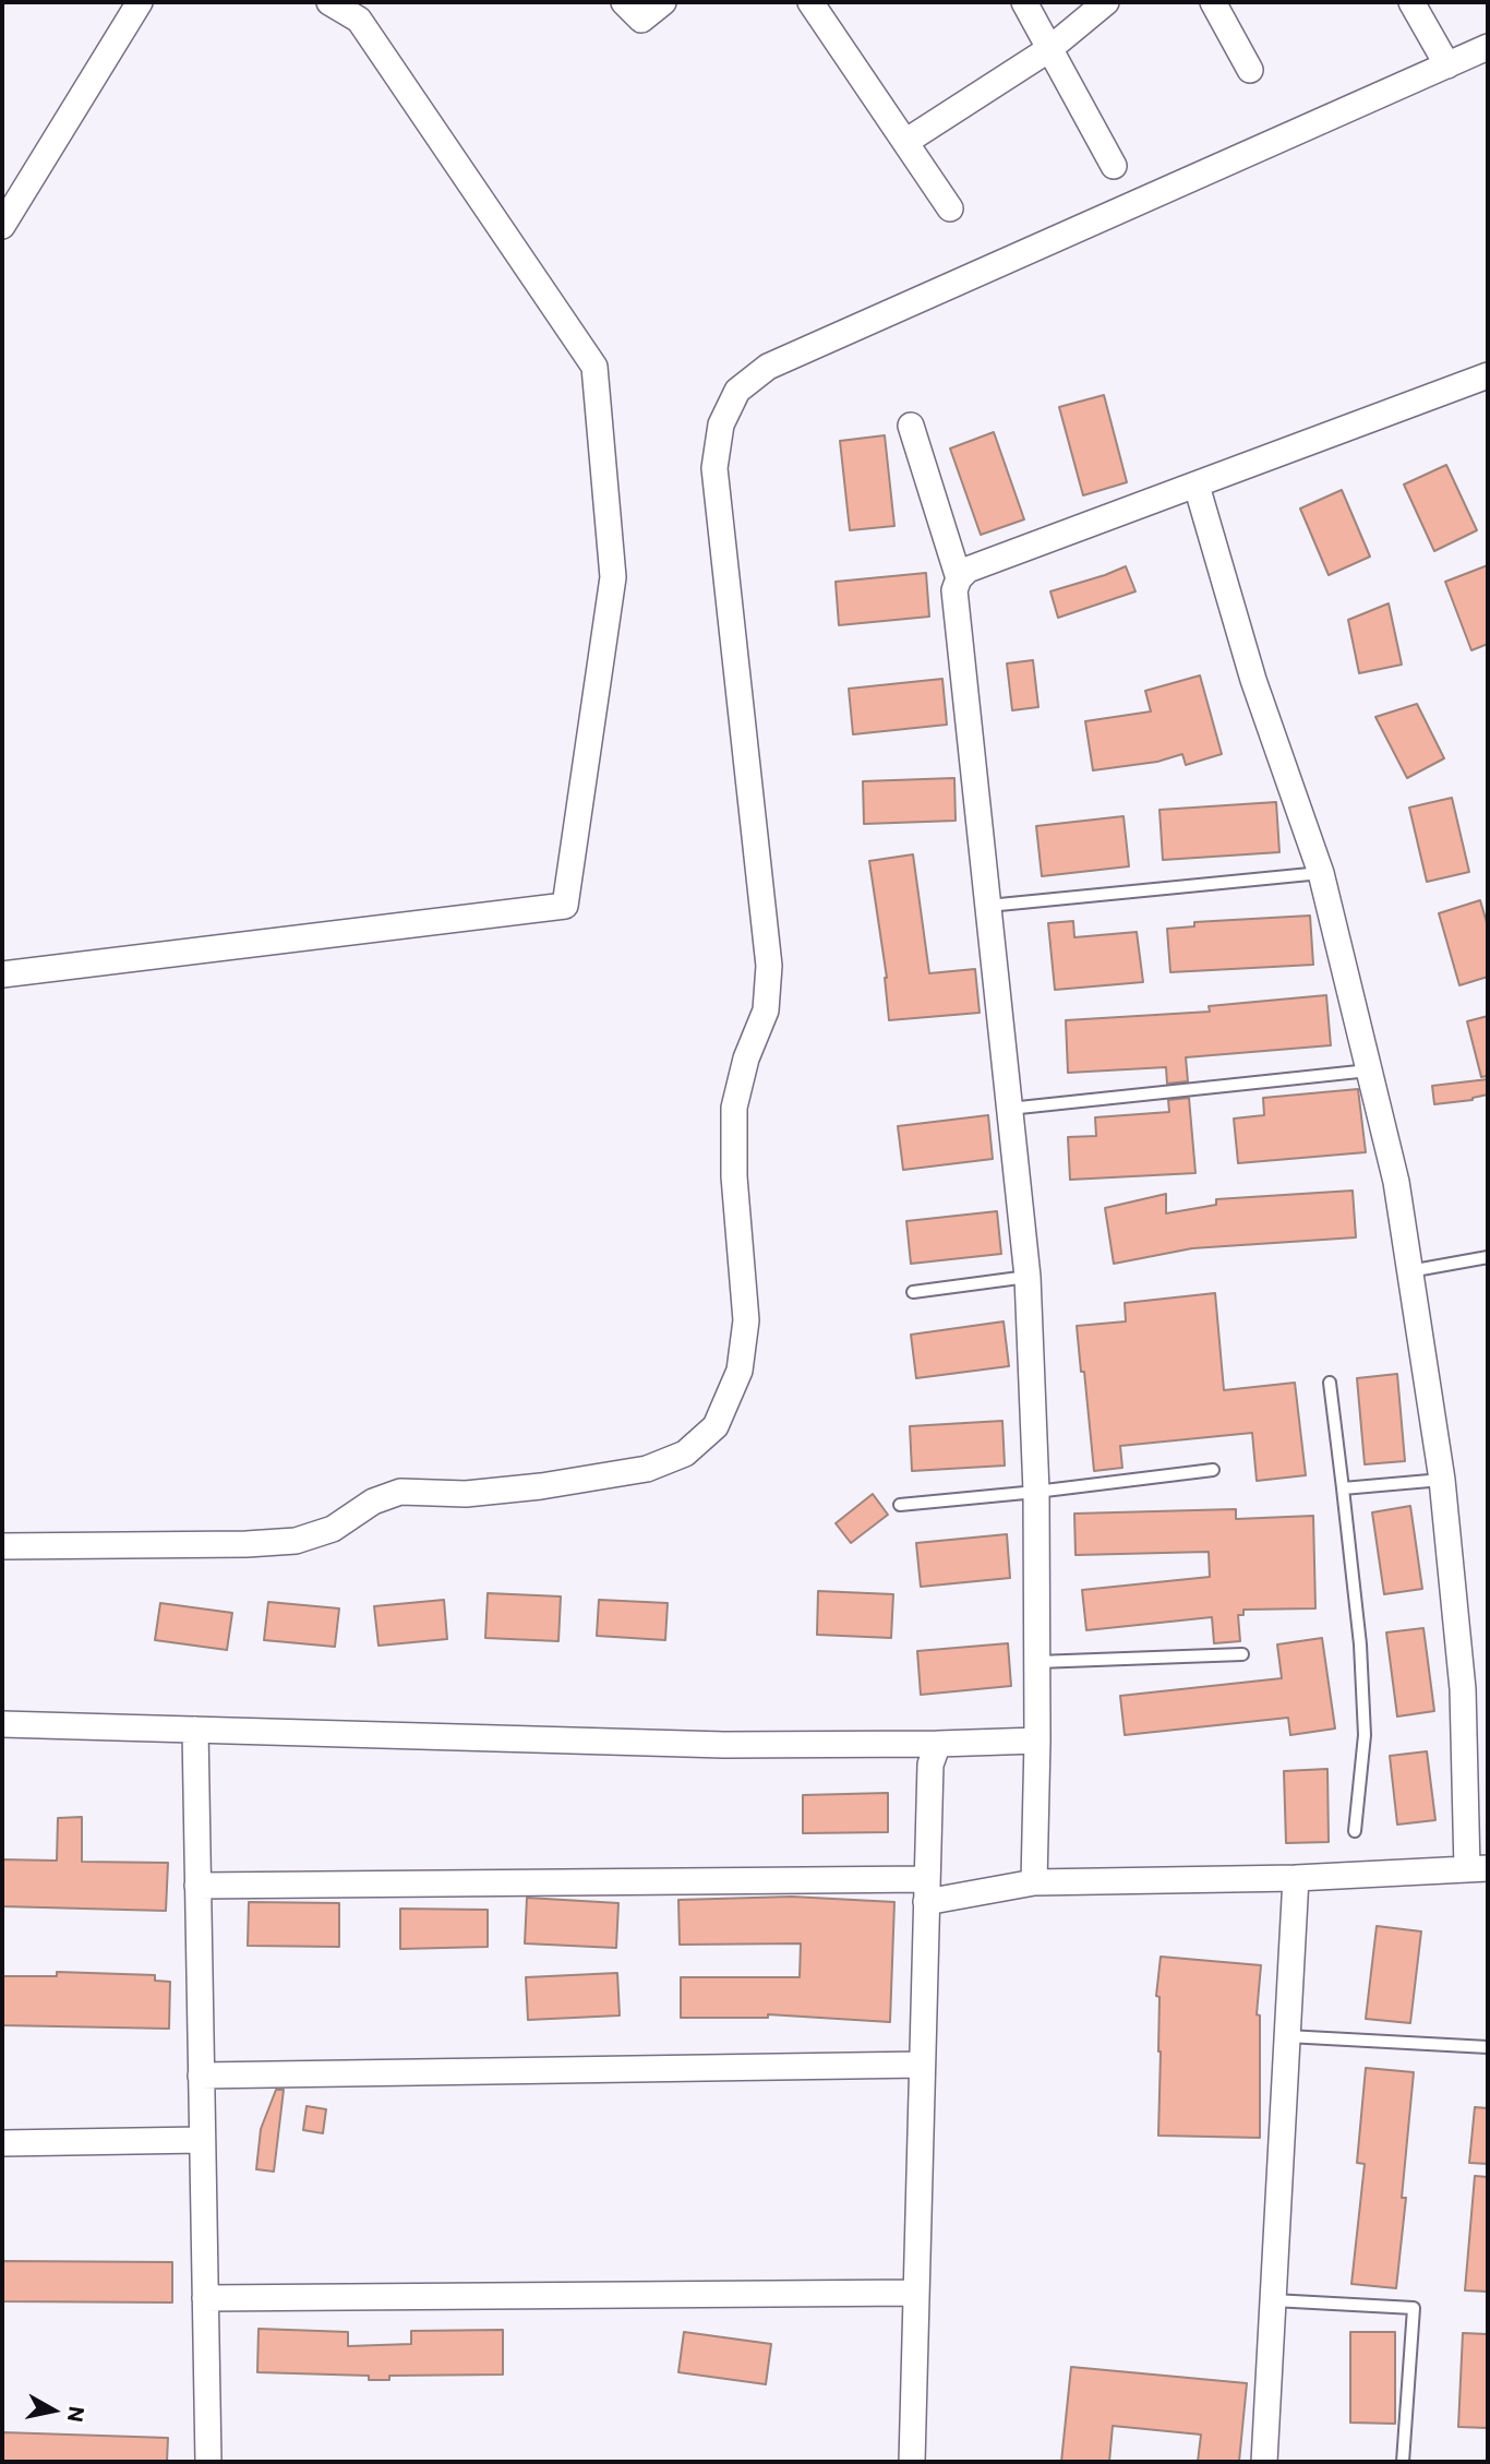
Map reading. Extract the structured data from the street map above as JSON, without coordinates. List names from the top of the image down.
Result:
{
  "north": "right"
}
